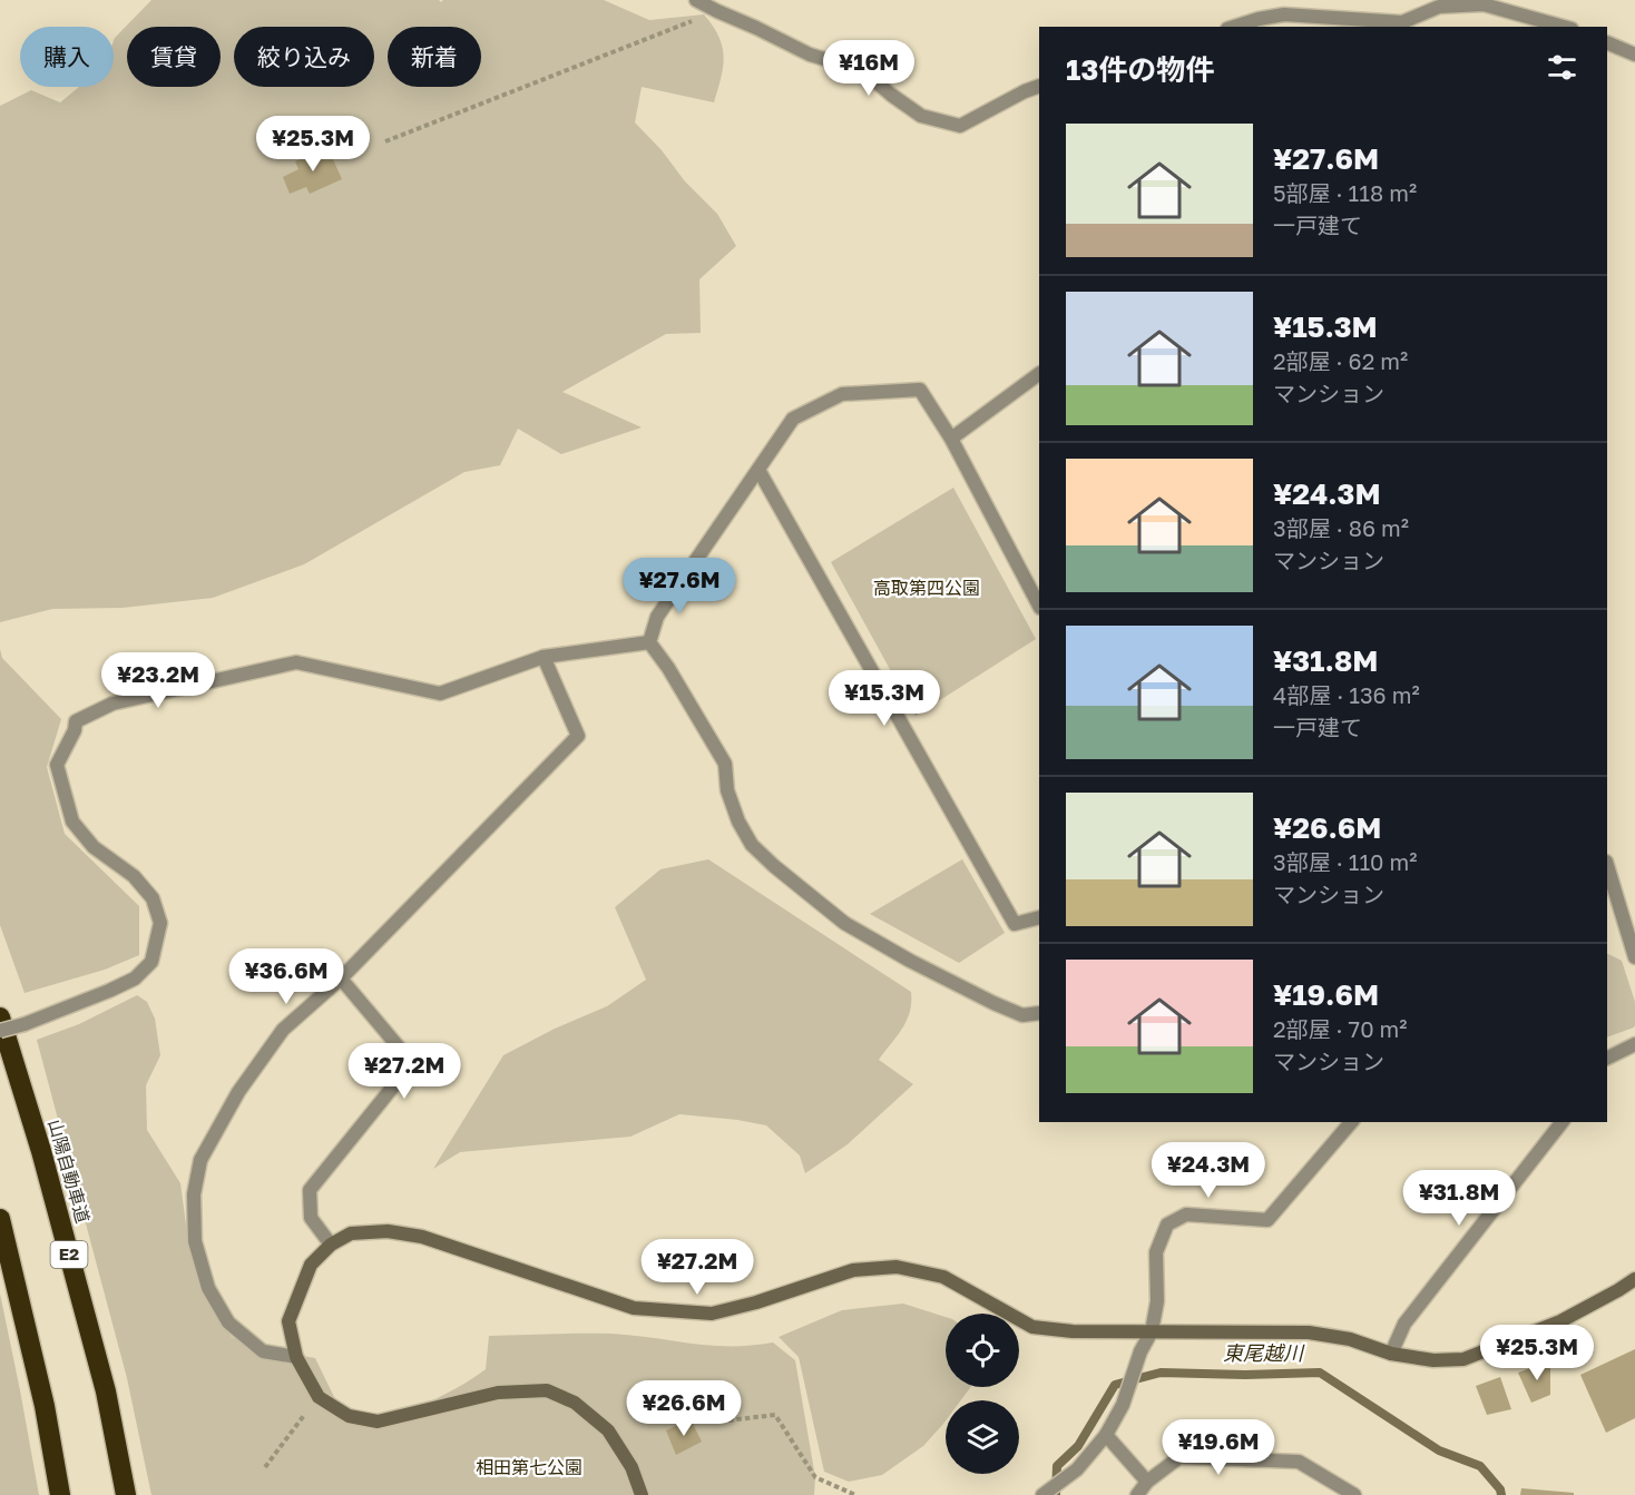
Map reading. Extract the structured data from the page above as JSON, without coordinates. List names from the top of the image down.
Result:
{
  "streets": {
    "highway": ["山陽自動車道", "E2"]
  },
  "water": ["東尾越川"],
  "parks": ["高取第四公園", "相田第七公園"],
  "page": {
    "chip": [
      "購入",
      "賃貸",
      "絞り込み",
      "新着"
    ],
    "heading": "13件の物件",
    "price": [
      "¥16M",
      "¥25.3M",
      "¥27.6M",
      "¥23.2M",
      "¥15.3M",
      "¥36.6M",
      "¥27.2M",
      "¥24.3M",
      "¥31.8M",
      "¥27.2M",
      "¥25.3M",
      "¥26.6M",
      "¥19.6M"
    ],
    "list": [
      {
        "name": "¥27.6M",
        "note": "5部屋 · 118 m² · 一戸建て"
      },
      {
        "name": "¥15.3M",
        "note": "2部屋 · 62 m² · マンション"
      },
      {
        "name": "¥24.3M",
        "note": "3部屋 · 86 m² · マンション"
      },
      {
        "name": "¥31.8M",
        "note": "4部屋 · 136 m² · 一戸建て"
      },
      {
        "name": "¥26.6M",
        "note": "3部屋 · 110 m² · マンション"
      },
      {
        "name": "¥19.6M",
        "note": "2部屋 · 70 m² · マンション"
      }
    ]
  }
}
